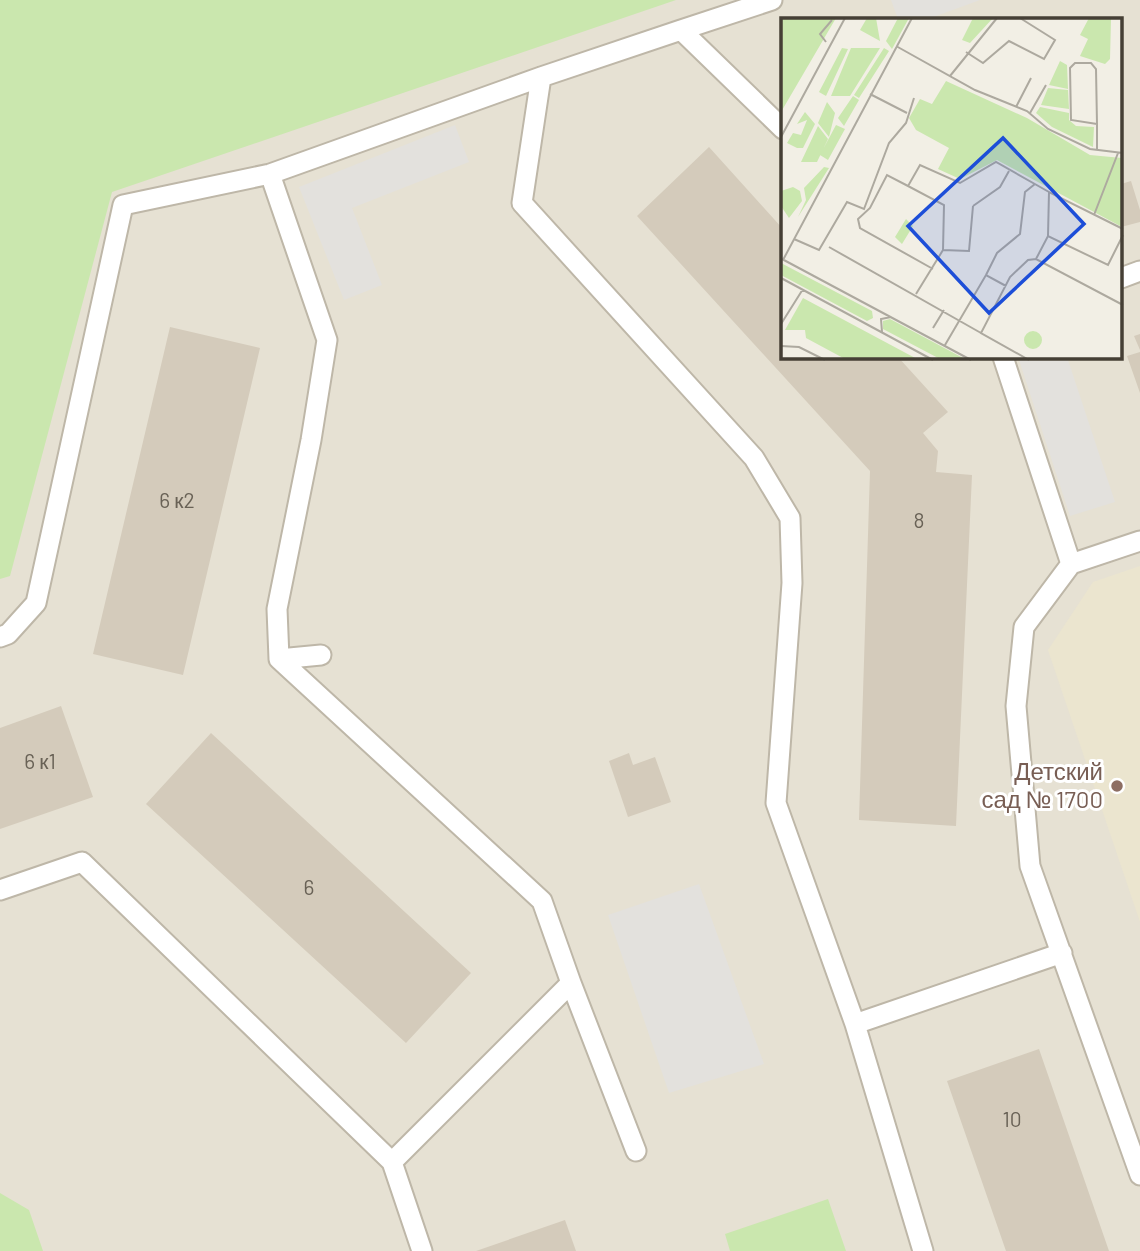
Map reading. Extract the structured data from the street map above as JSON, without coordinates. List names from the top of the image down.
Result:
{
  "places": ["Детский сад № 1700"],
  "house_numbers": [
    "6 к2",
    "8",
    "6 к1",
    "6",
    "10"
  ]
}
